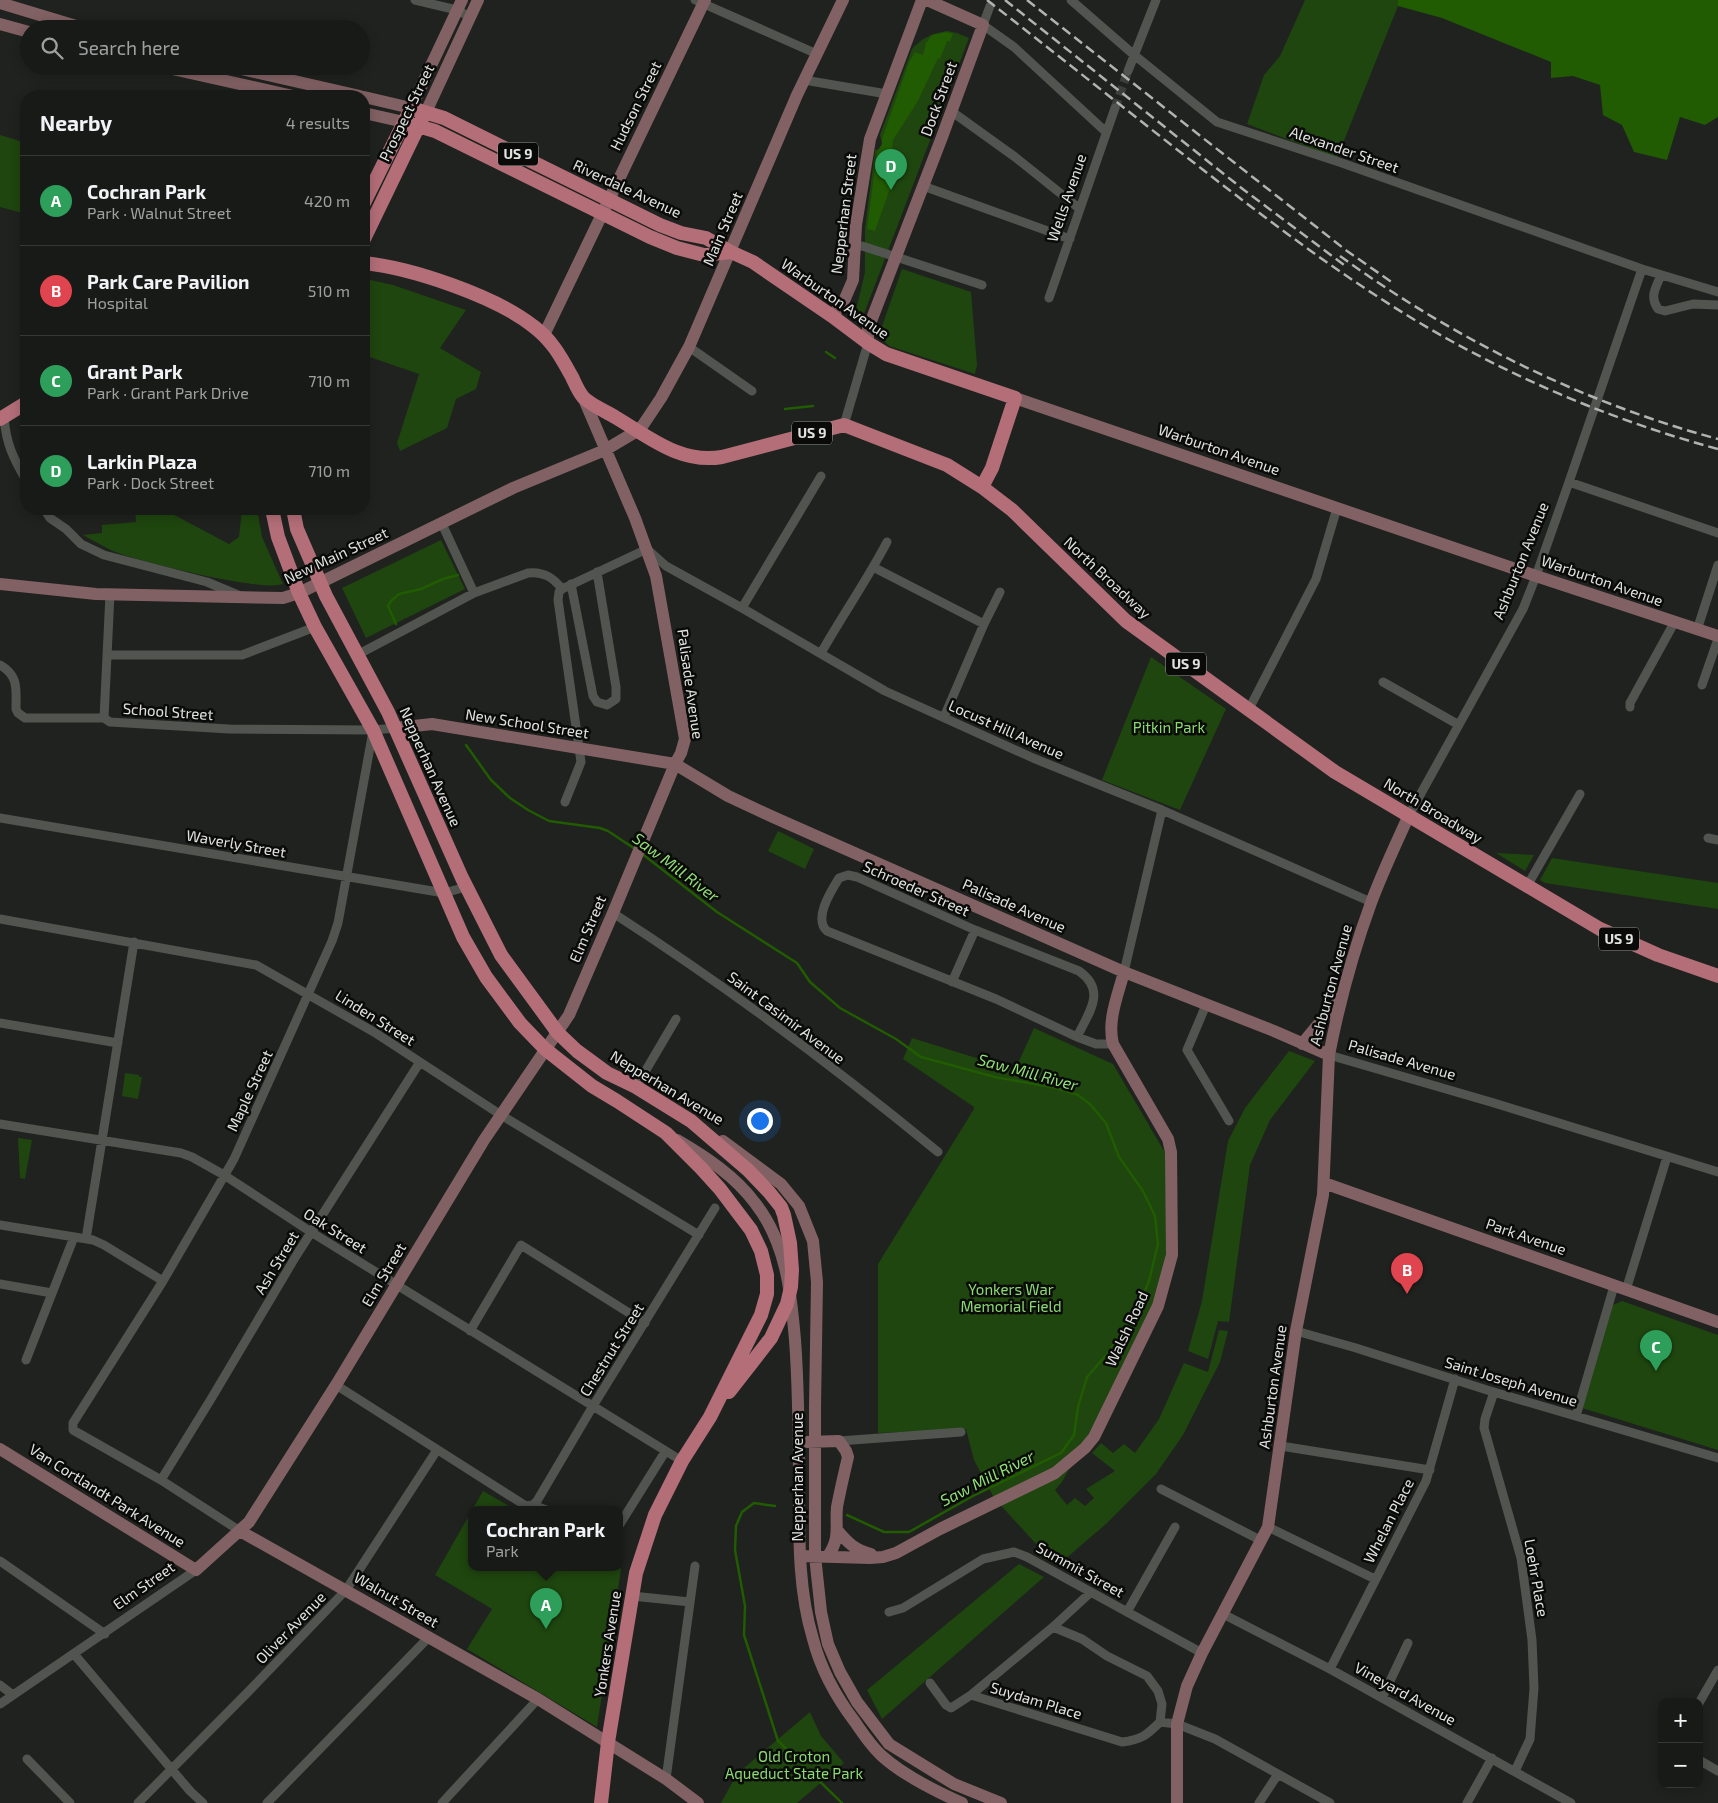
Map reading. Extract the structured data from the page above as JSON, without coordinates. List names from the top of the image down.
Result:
{
  "streets": {
    "main road": [
      "Prospect Street",
      "US 9",
      "Riverdale Avenue",
      "Warburton Avenue",
      "North Broadway",
      "Nepperhan Avenue",
      "Yonkers Avenue"
    ],
    "street": [
      "Dock Street",
      "Hudson Street",
      "Alexander Street",
      "Wells Avenue",
      "Nepperhan Street",
      "Main Street",
      "New Main Street",
      "Ashburton Avenue",
      "Palisade Avenue",
      "School Street",
      "New School Street",
      "Locust Hill Avenue",
      "Waverly Street",
      "Schroeder Street",
      "Elm Street",
      "Linden Street",
      "Saint Casimir Avenue",
      "Maple Street",
      "Oak Street",
      "Park Avenue",
      "Ash Street",
      "Walsh Road",
      "Chestnut Street",
      "Saint Joseph Avenue",
      "Van Cortlandt Park Avenue",
      "Whelan Place",
      "Summit Street",
      "Loehr Place",
      "Walnut Street",
      "Oliver Avenue",
      "Vineyard Avenue",
      "Suydam Place"
    ]
  },
  "crossings": [
    ["Dock Street", "Warburton Avenue"],
    ["Hudson Street", "Riverdale Avenue"],
    ["Prospect Street", "Riverdale Avenue"],
    ["Alexander Street", "Ashburton Avenue"],
    ["US 9", "Main Street"],
    ["US 9", "North Broadway"],
    ["US 9", "Palisade Avenue"],
    ["Riverdale Avenue", "Main Street"],
    ["Riverdale Avenue", "Warburton Avenue"],
    ["Nepperhan Street", "Warburton Avenue"],
    ["Main Street", "Warburton Avenue"],
    ["Main Street", "New Main Street"],
    ["Main Street", "Palisade Avenue"],
    ["Warburton Avenue", "Ashburton Avenue"],
    ["New Main Street", "Palisade Avenue"],
    ["New Main Street", "Nepperhan Avenue"],
    ["Ashburton Avenue", "North Broadway"],
    ["Ashburton Avenue", "Palisade Avenue"],
    ["Ashburton Avenue", "Locust Hill Avenue"],
    ["Ashburton Avenue", "Park Avenue"],
    ["Ashburton Avenue", "Saint Joseph Avenue"],
    ["Ashburton Avenue", "Summit Street"],
    ["Ashburton Avenue", "Vineyard Avenue"],
    ["Palisade Avenue", "New School Street"],
    ["Palisade Avenue", "Locust Hill Avenue"],
    ["Palisade Avenue", "Elm Street"],
    ["Palisade Avenue", "Walsh Road"],
    ["School Street", "New School Street"],
    ["School Street", "Nepperhan Avenue"],
    ["School Street", "Maple Street"],
    ["New School Street", "Nepperhan Avenue"],
    ["New School Street", "Elm Street"],
    ["New School Street", "Maple Street"],
    ["Nepperhan Avenue", "Waverly Street"],
    ["Nepperhan Avenue", "Elm Street"],
    ["Nepperhan Avenue", "Maple Street"],
    ["Nepperhan Avenue", "Walsh Road"],
    ["Nepperhan Avenue", "Yonkers Avenue"],
    ["Waverly Street", "Maple Street"],
    ["Schroeder Street", "Walsh Road"],
    ["Elm Street", "Linden Street"],
    ["Elm Street", "Saint Casimir Avenue"],
    ["Elm Street", "Oak Street"],
    ["Elm Street", "Van Cortlandt Park Avenue"],
    ["Elm Street", "Walnut Street"],
    ["Linden Street", "Maple Street"],
    ["Linden Street", "Ash Street"],
    ["Linden Street", "Chestnut Street"],
    ["Maple Street", "Oak Street"],
    ["Maple Street", "Walnut Street"],
    ["Oak Street", "Ash Street"],
    ["Oak Street", "Chestnut Street"],
    ["Oak Street", "Yonkers Avenue"],
    ["Ash Street", "Walnut Street"],
    ["Saint Joseph Avenue", "Whelan Place"],
    ["Saint Joseph Avenue", "Loehr Place"],
    ["Whelan Place", "Vineyard Avenue"],
    ["Summit Street", "Suydam Place"],
    ["Loehr Place", "Vineyard Avenue"],
    ["Walnut Street", "Oliver Avenue"],
    ["Walnut Street", "Yonkers Avenue"]
  ],
  "water": ["Saw Mill River"],
  "parks": ["Pitkin Park", "Yonkers War Memorial Field", "Old Croton Aqueduct State Park"],
  "page": {
    "search": "Search here",
    "heading": ["Nearby", "4 results"],
    "pins": [
      "D",
      "B",
      "C",
      "A"
    ],
    "list": [
      {
        "mark": "A",
        "name": "Cochran Park",
        "note": "Park · Walnut Street",
        "value": "420 m"
      },
      {
        "mark": "B",
        "name": "Park Care Pavilion",
        "note": "Hospital",
        "value": "510 m"
      },
      {
        "mark": "C",
        "name": "Grant Park",
        "note": "Park · Grant Park Drive",
        "value": "710 m"
      },
      {
        "mark": "D",
        "name": "Larkin Plaza",
        "note": "Park · Dock Street",
        "value": "710 m"
      }
    ],
    "popup": ["Cochran Park", "Park"],
    "map_buttons": ["+", "−"]
  }
}
